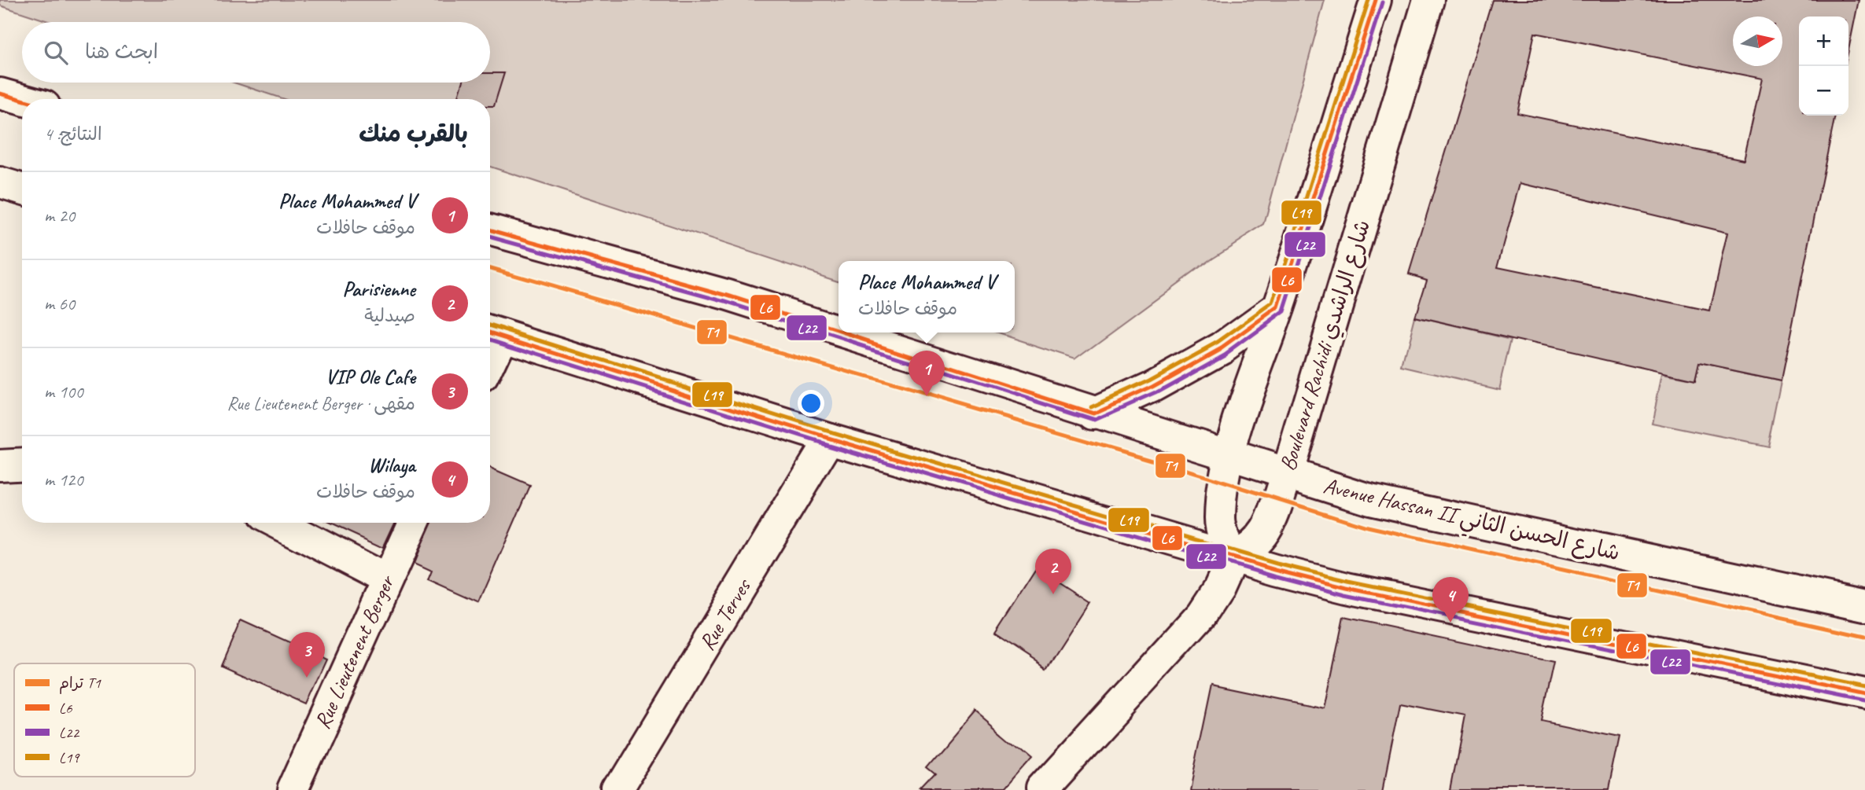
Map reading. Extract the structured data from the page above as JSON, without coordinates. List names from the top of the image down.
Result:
{
  "streets": {
    "main road": [
      "Boulevard Rachidi شارع الراشدي",
      "Avenue Hassan II شارع الحسن الثاني",
      "Rue Terves",
      "Rue Lieutenent Berger"
    ]
  },
  "crossings": [
    ["Boulevard Rachidi شارع الراشدي", "Avenue Hassan II شارع الحسن الثاني"]
  ],
  "lines": [
    "transit line L6",
    "transit line L19",
    "transit line L22",
    "tram line T1"
  ],
  "legend": [
    "ترام T1",
    "L6",
    "L22",
    "L19"
  ],
  "north": "right",
  "page": {
    "map_buttons": ["+", "−"],
    "search": "ابحث هنا",
    "heading": ["بالقرب منك", "النتائج: 4"],
    "list": [
      {
        "mark": "1",
        "name": "Place Mohammed V",
        "note": "موقف حافلات",
        "value": "20 m"
      },
      {
        "mark": "2",
        "name": "Parisienne",
        "note": "صيدلية",
        "value": "60 m"
      },
      {
        "mark": "3",
        "name": "VIP Ole Cafe",
        "note": "مقهى · Rue Lieutenent Berger",
        "value": "100 m"
      },
      {
        "mark": "4",
        "name": "Wilaya",
        "note": "موقف حافلات",
        "value": "120 m"
      }
    ],
    "popup": ["Place Mohammed V", "موقف حافلات"],
    "pins": [
      "1",
      "2",
      "4",
      "3"
    ]
  }
}
